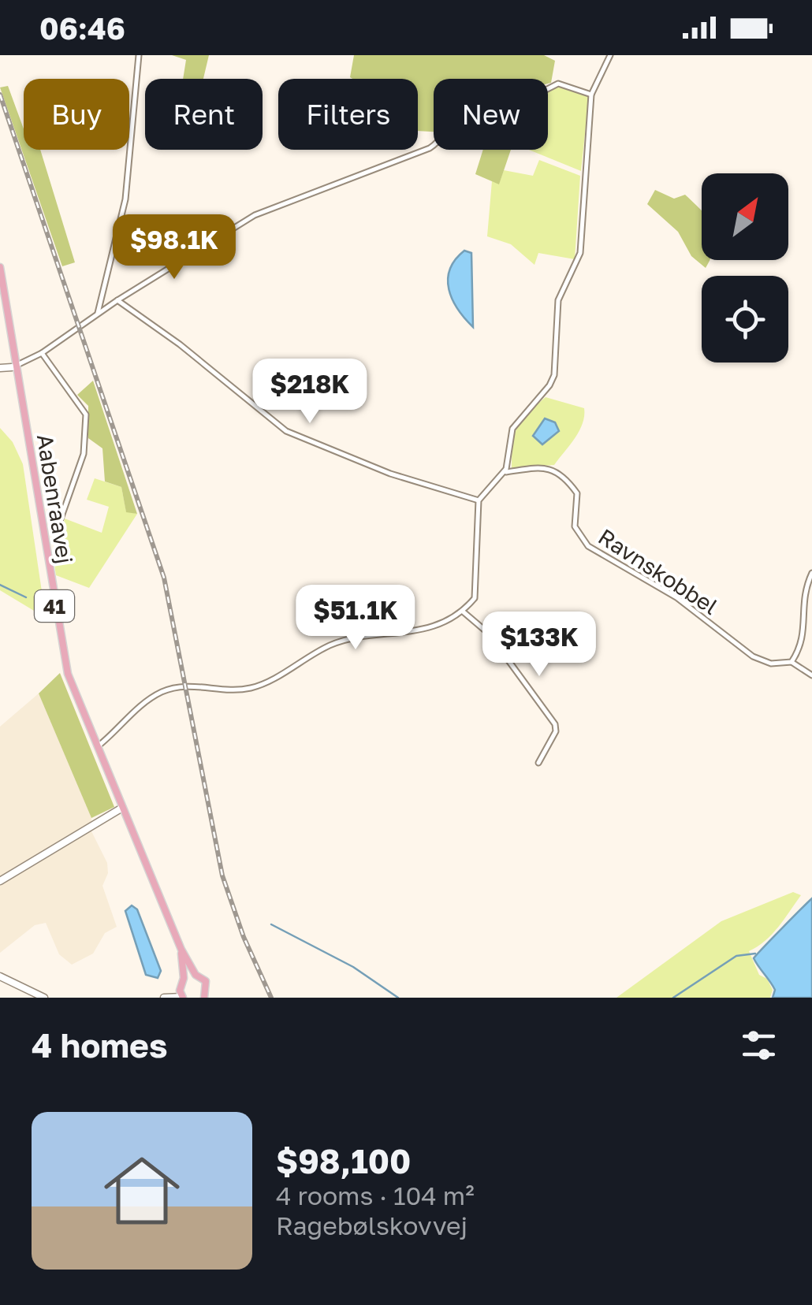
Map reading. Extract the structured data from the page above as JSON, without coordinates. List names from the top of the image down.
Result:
{
  "streets": {
    "main road": ["Aabenraavej", "41"],
    "street": ["Ravnskobbel"]
  },
  "crossings": [
    ["Aabenraavej", "41"]
  ],
  "north": "top right",
  "page": {
    "status": "06:46",
    "chip": [
      "Buy",
      "Rent",
      "Filters",
      "New"
    ],
    "price": [
      "$98.1K",
      "$218K",
      "$51.1K",
      "$133K"
    ],
    "heading": "4 homes",
    "list": [
      {
        "name": "$98,100",
        "note": "4 rooms · 104 m² · Ragebølskovvej"
      }
    ]
  }
}
